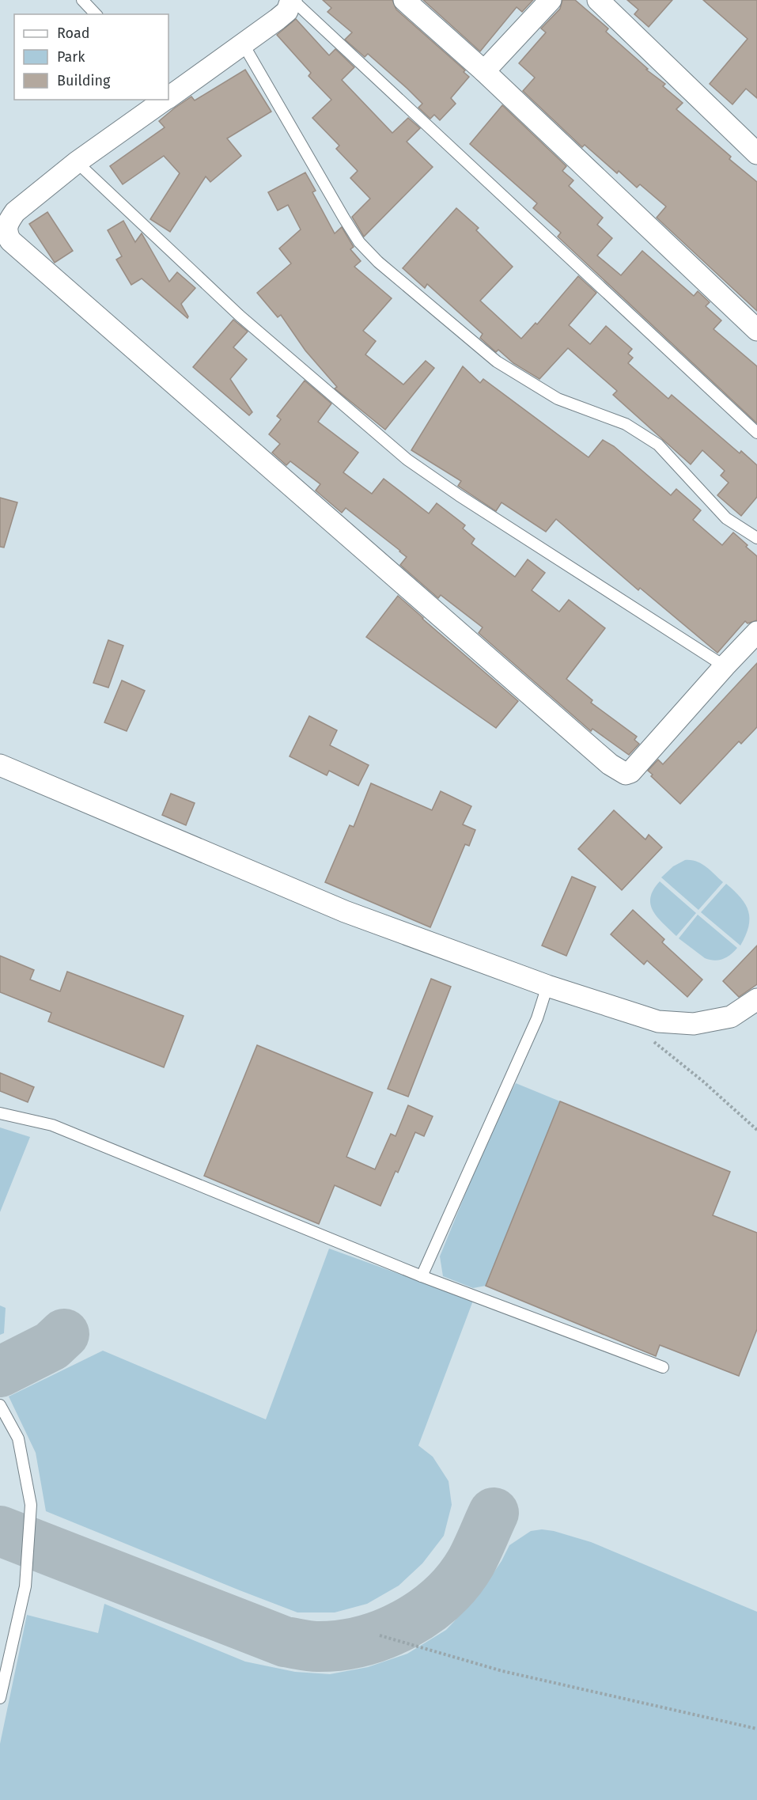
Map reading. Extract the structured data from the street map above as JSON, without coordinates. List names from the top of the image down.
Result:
{
  "legend": ["Road", "Park", "Building"]
}
